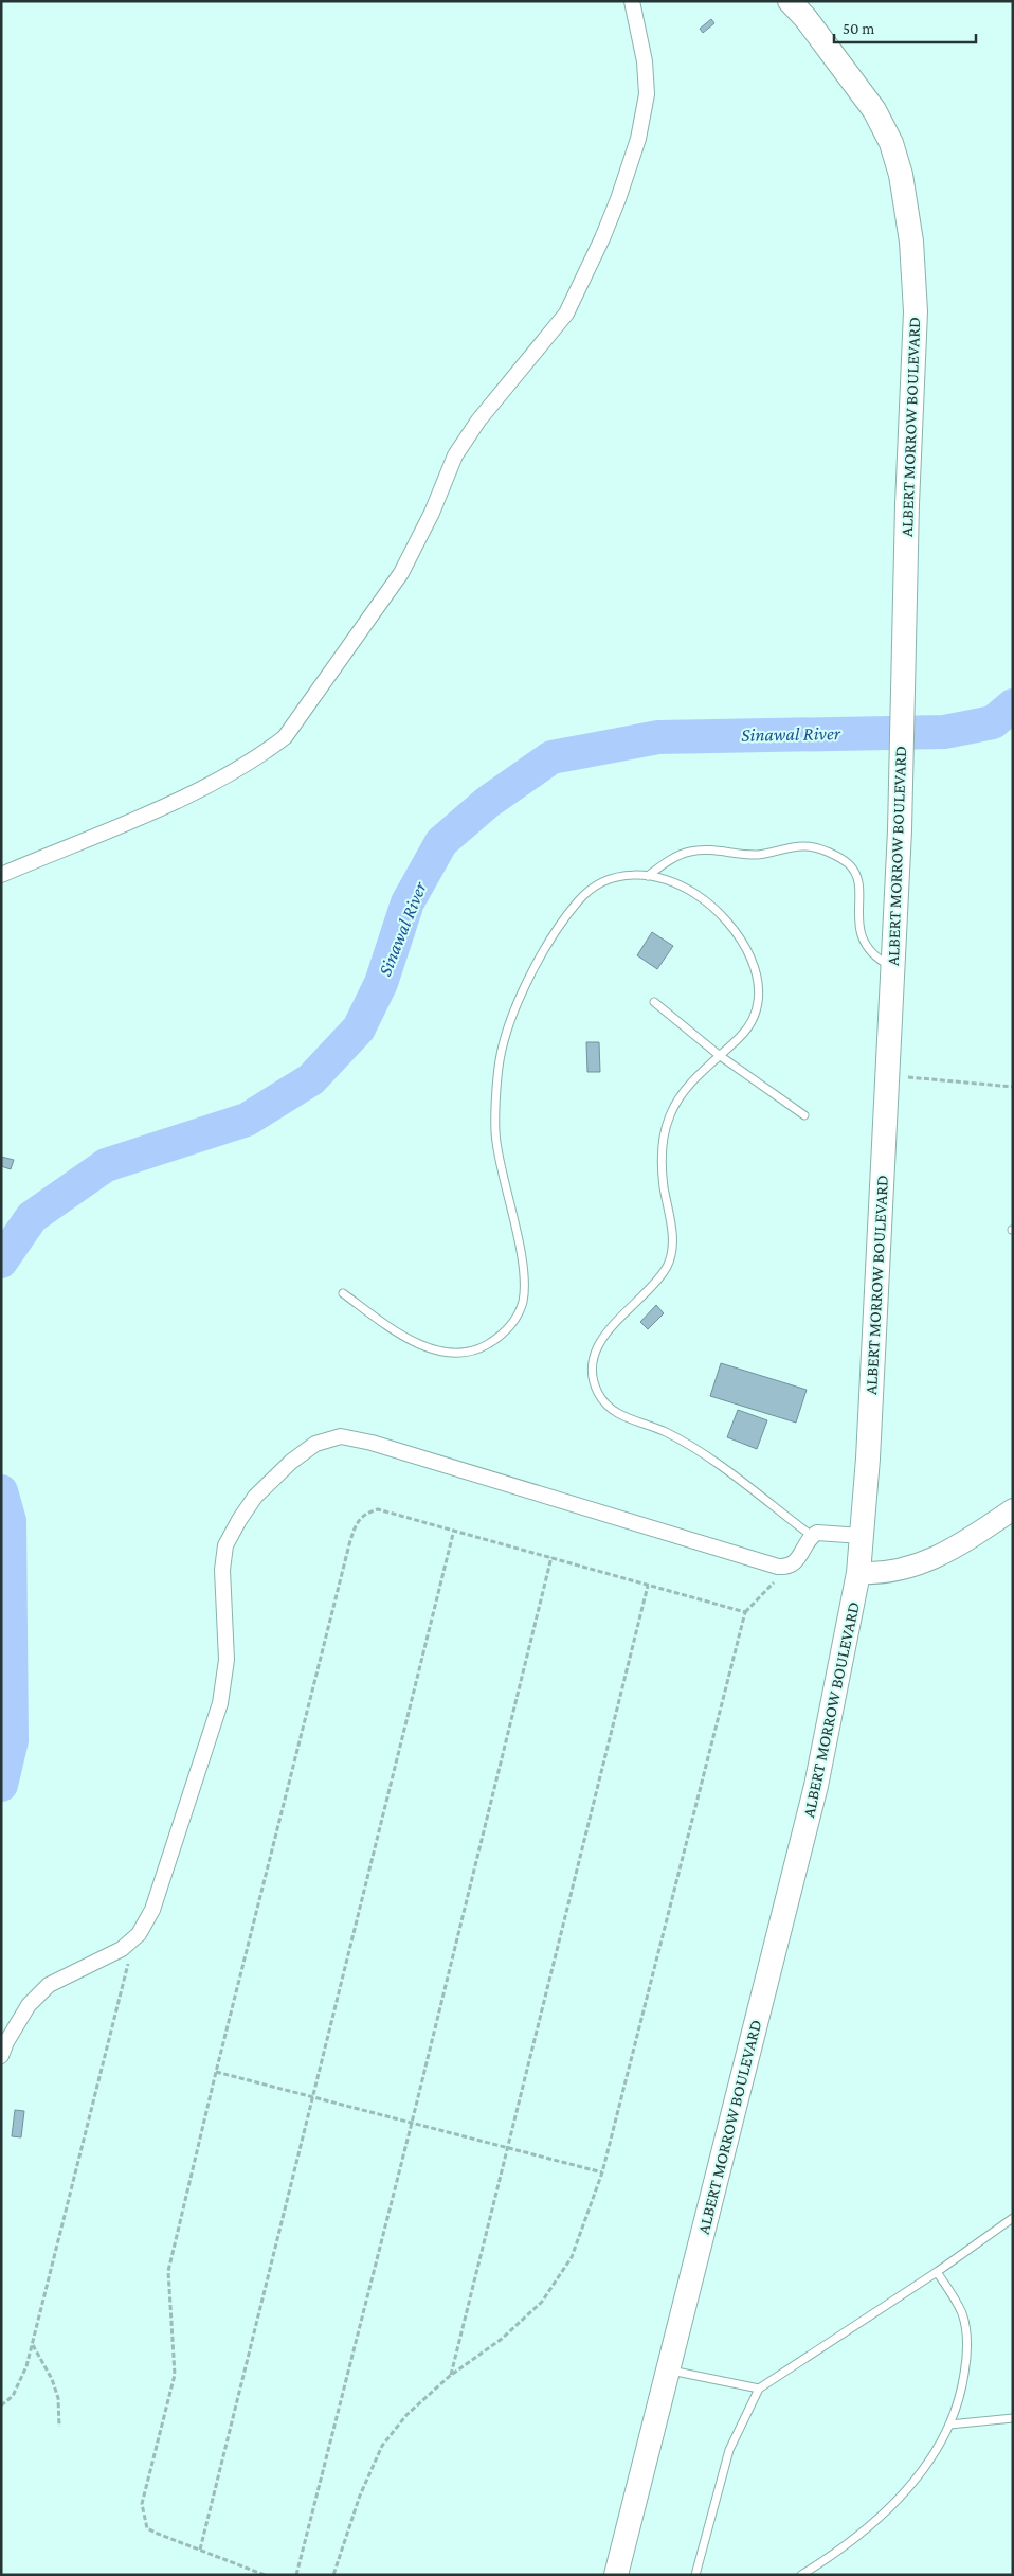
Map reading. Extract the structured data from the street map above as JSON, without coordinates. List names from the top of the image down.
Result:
{
  "streets": {
    "main road": ["ALBERT MORROW BOULEVARD"]
  },
  "water": ["Sinawal River"],
  "scale_bar": "50 m"
}
